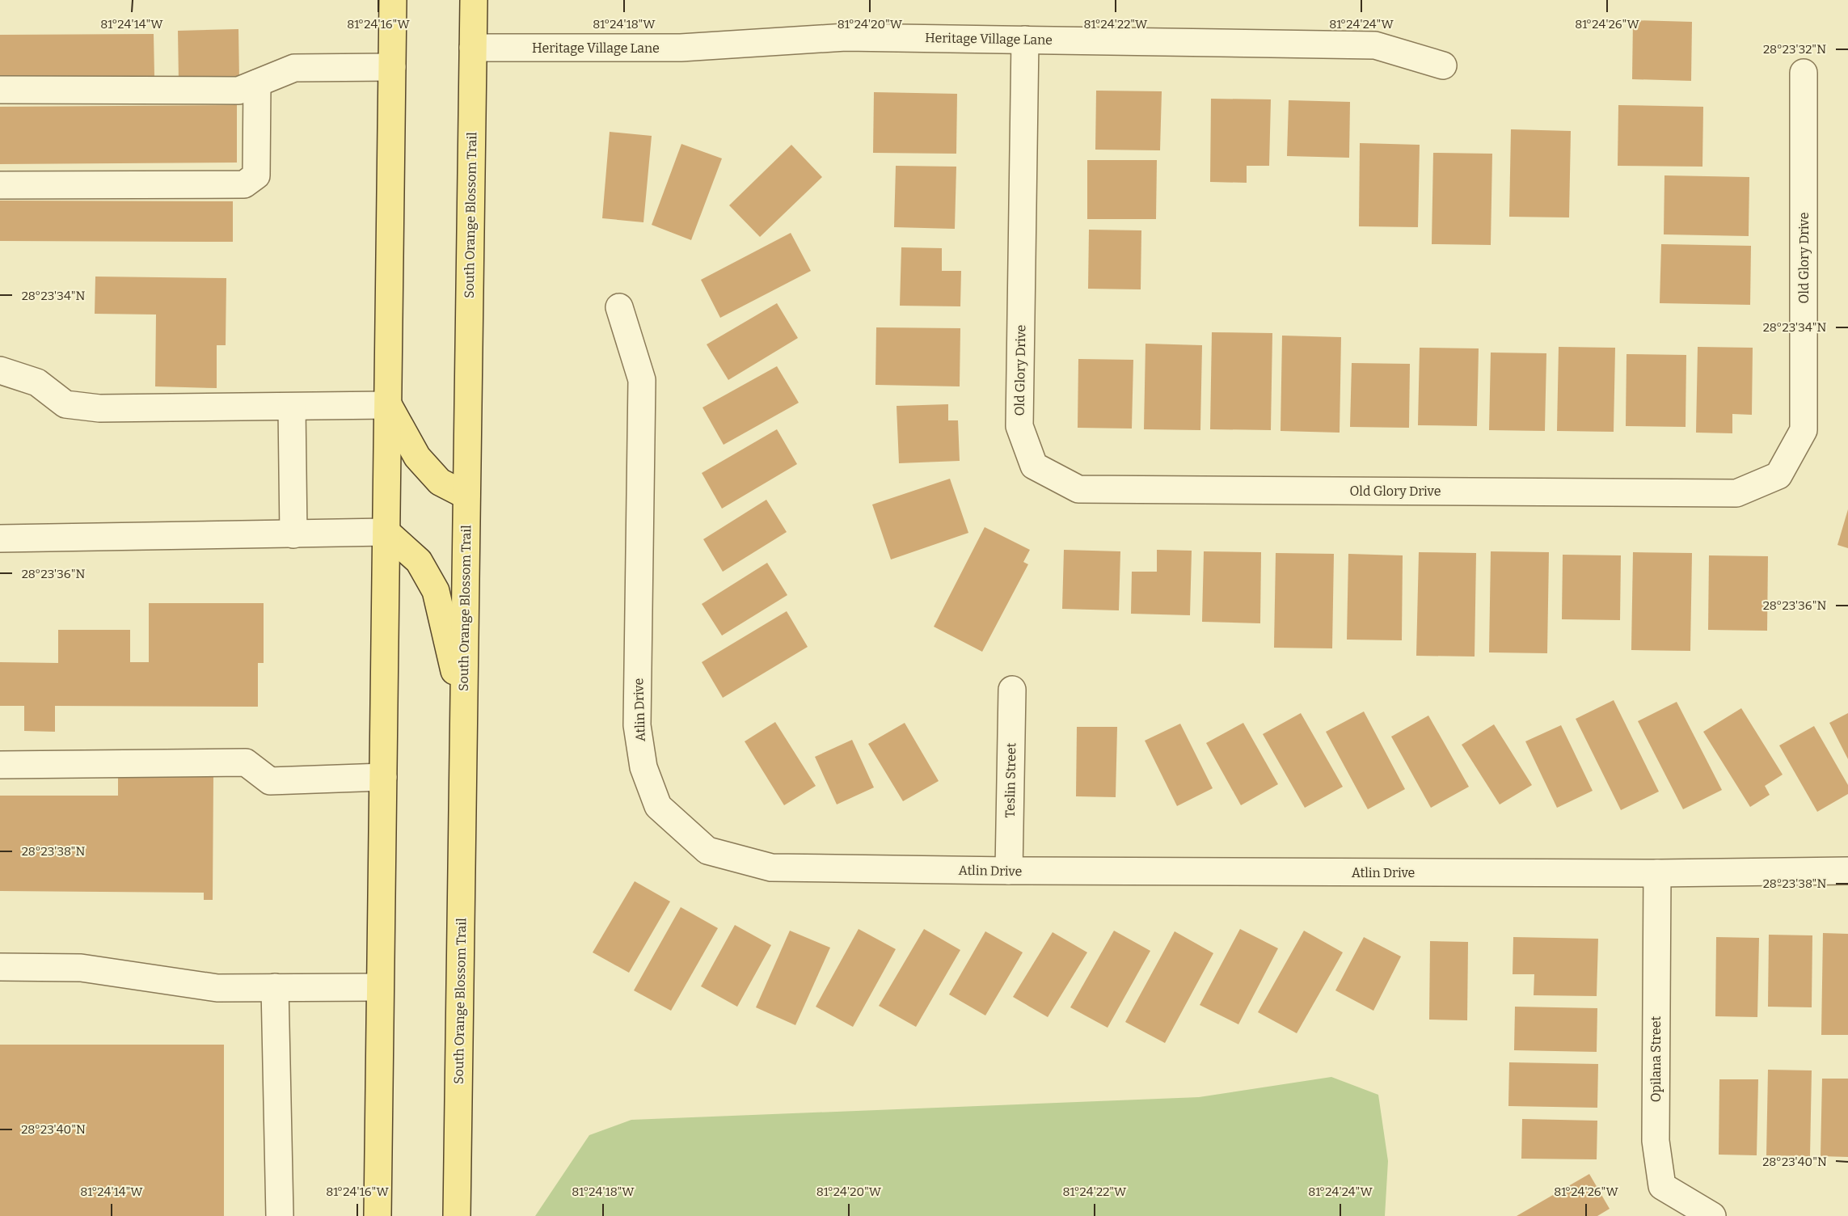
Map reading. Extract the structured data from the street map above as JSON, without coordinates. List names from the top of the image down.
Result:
{
  "streets": {
    "main road": ["South Orange Blossom Trail"],
    "street": [
      "Heritage Village Lane",
      "Old Glory Drive",
      "Atlin Drive",
      "Teslin Street",
      "Opilana Street"
    ]
  },
  "crossings": [
    ["Heritage Village Lane", "South Orange Blossom Trail"],
    ["Heritage Village Lane", "Old Glory Drive"],
    ["Atlin Drive", "Teslin Street"],
    ["Atlin Drive", "Opilana Street"]
  ],
  "coordinates": [
    "81°24'14\"W",
    "81°24'16\"W",
    "81°24'18\"W",
    "81°24'20\"W",
    "81°24'22\"W",
    "81°24'24\"W",
    "81°24'26\"W",
    "28°23'32\"N",
    "28°23'34\"N",
    "28°23'36\"N",
    "28°23'38\"N",
    "28°23'40\"N"
  ]
}
